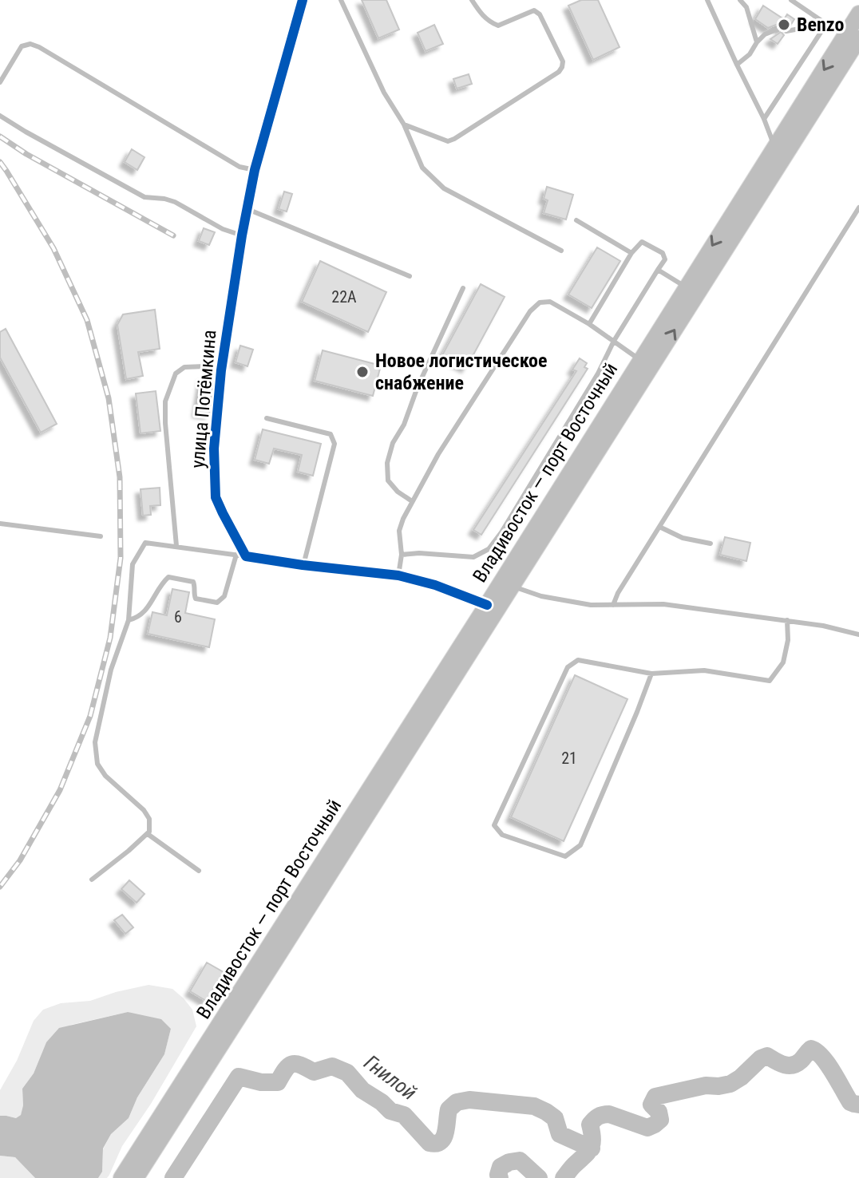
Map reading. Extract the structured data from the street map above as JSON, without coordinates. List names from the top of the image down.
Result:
{
  "streets": {
    "highway": ["Владивосток — порт Восточный"],
    "street": ["улица Потёмкина"]
  },
  "water": ["Гнилой"],
  "places": ["Benzo", "Новое логистическое снабжение"],
  "house_numbers": ["22А", "6", "21"]
}
